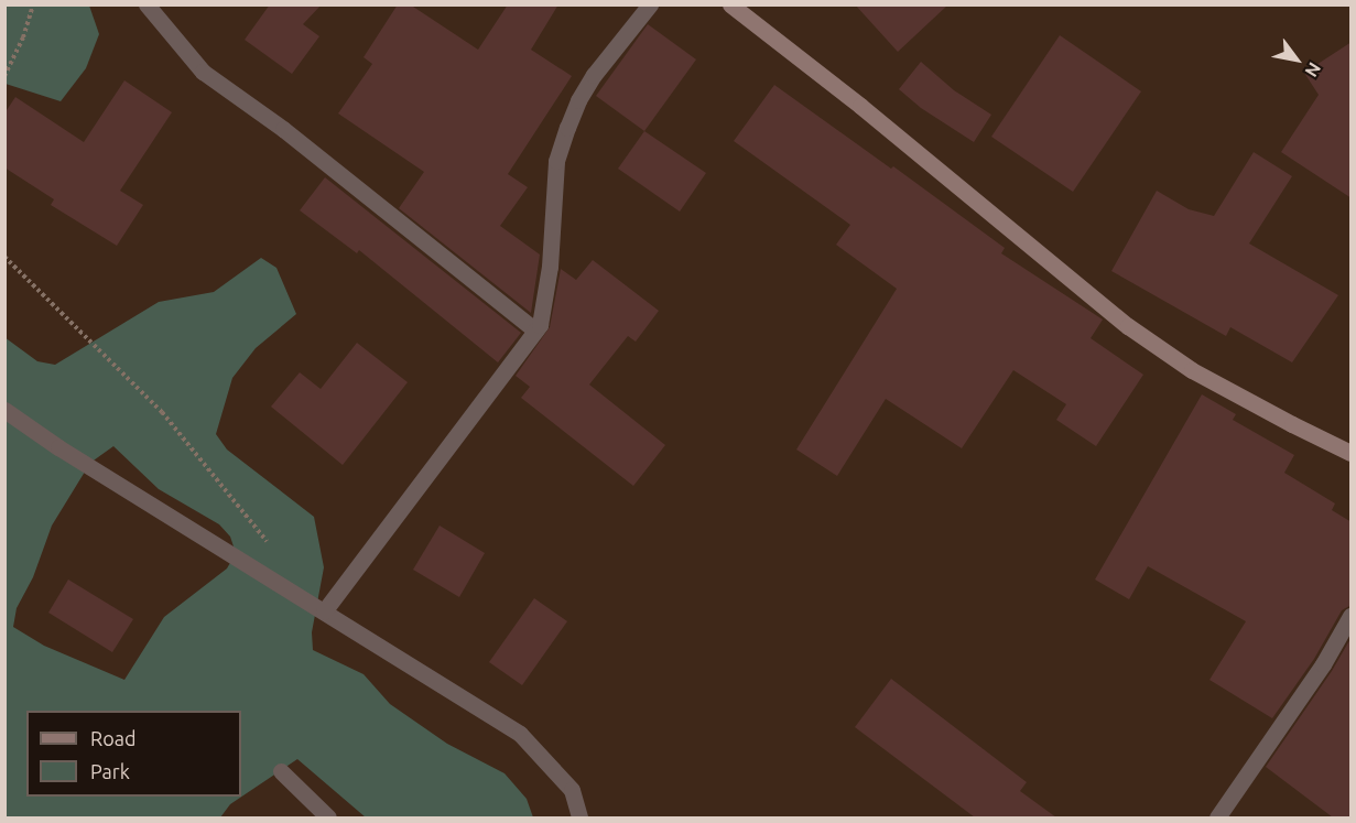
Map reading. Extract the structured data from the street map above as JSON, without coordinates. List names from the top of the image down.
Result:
{
  "legend": ["Road", "Park"],
  "north": "bottom right"
}
